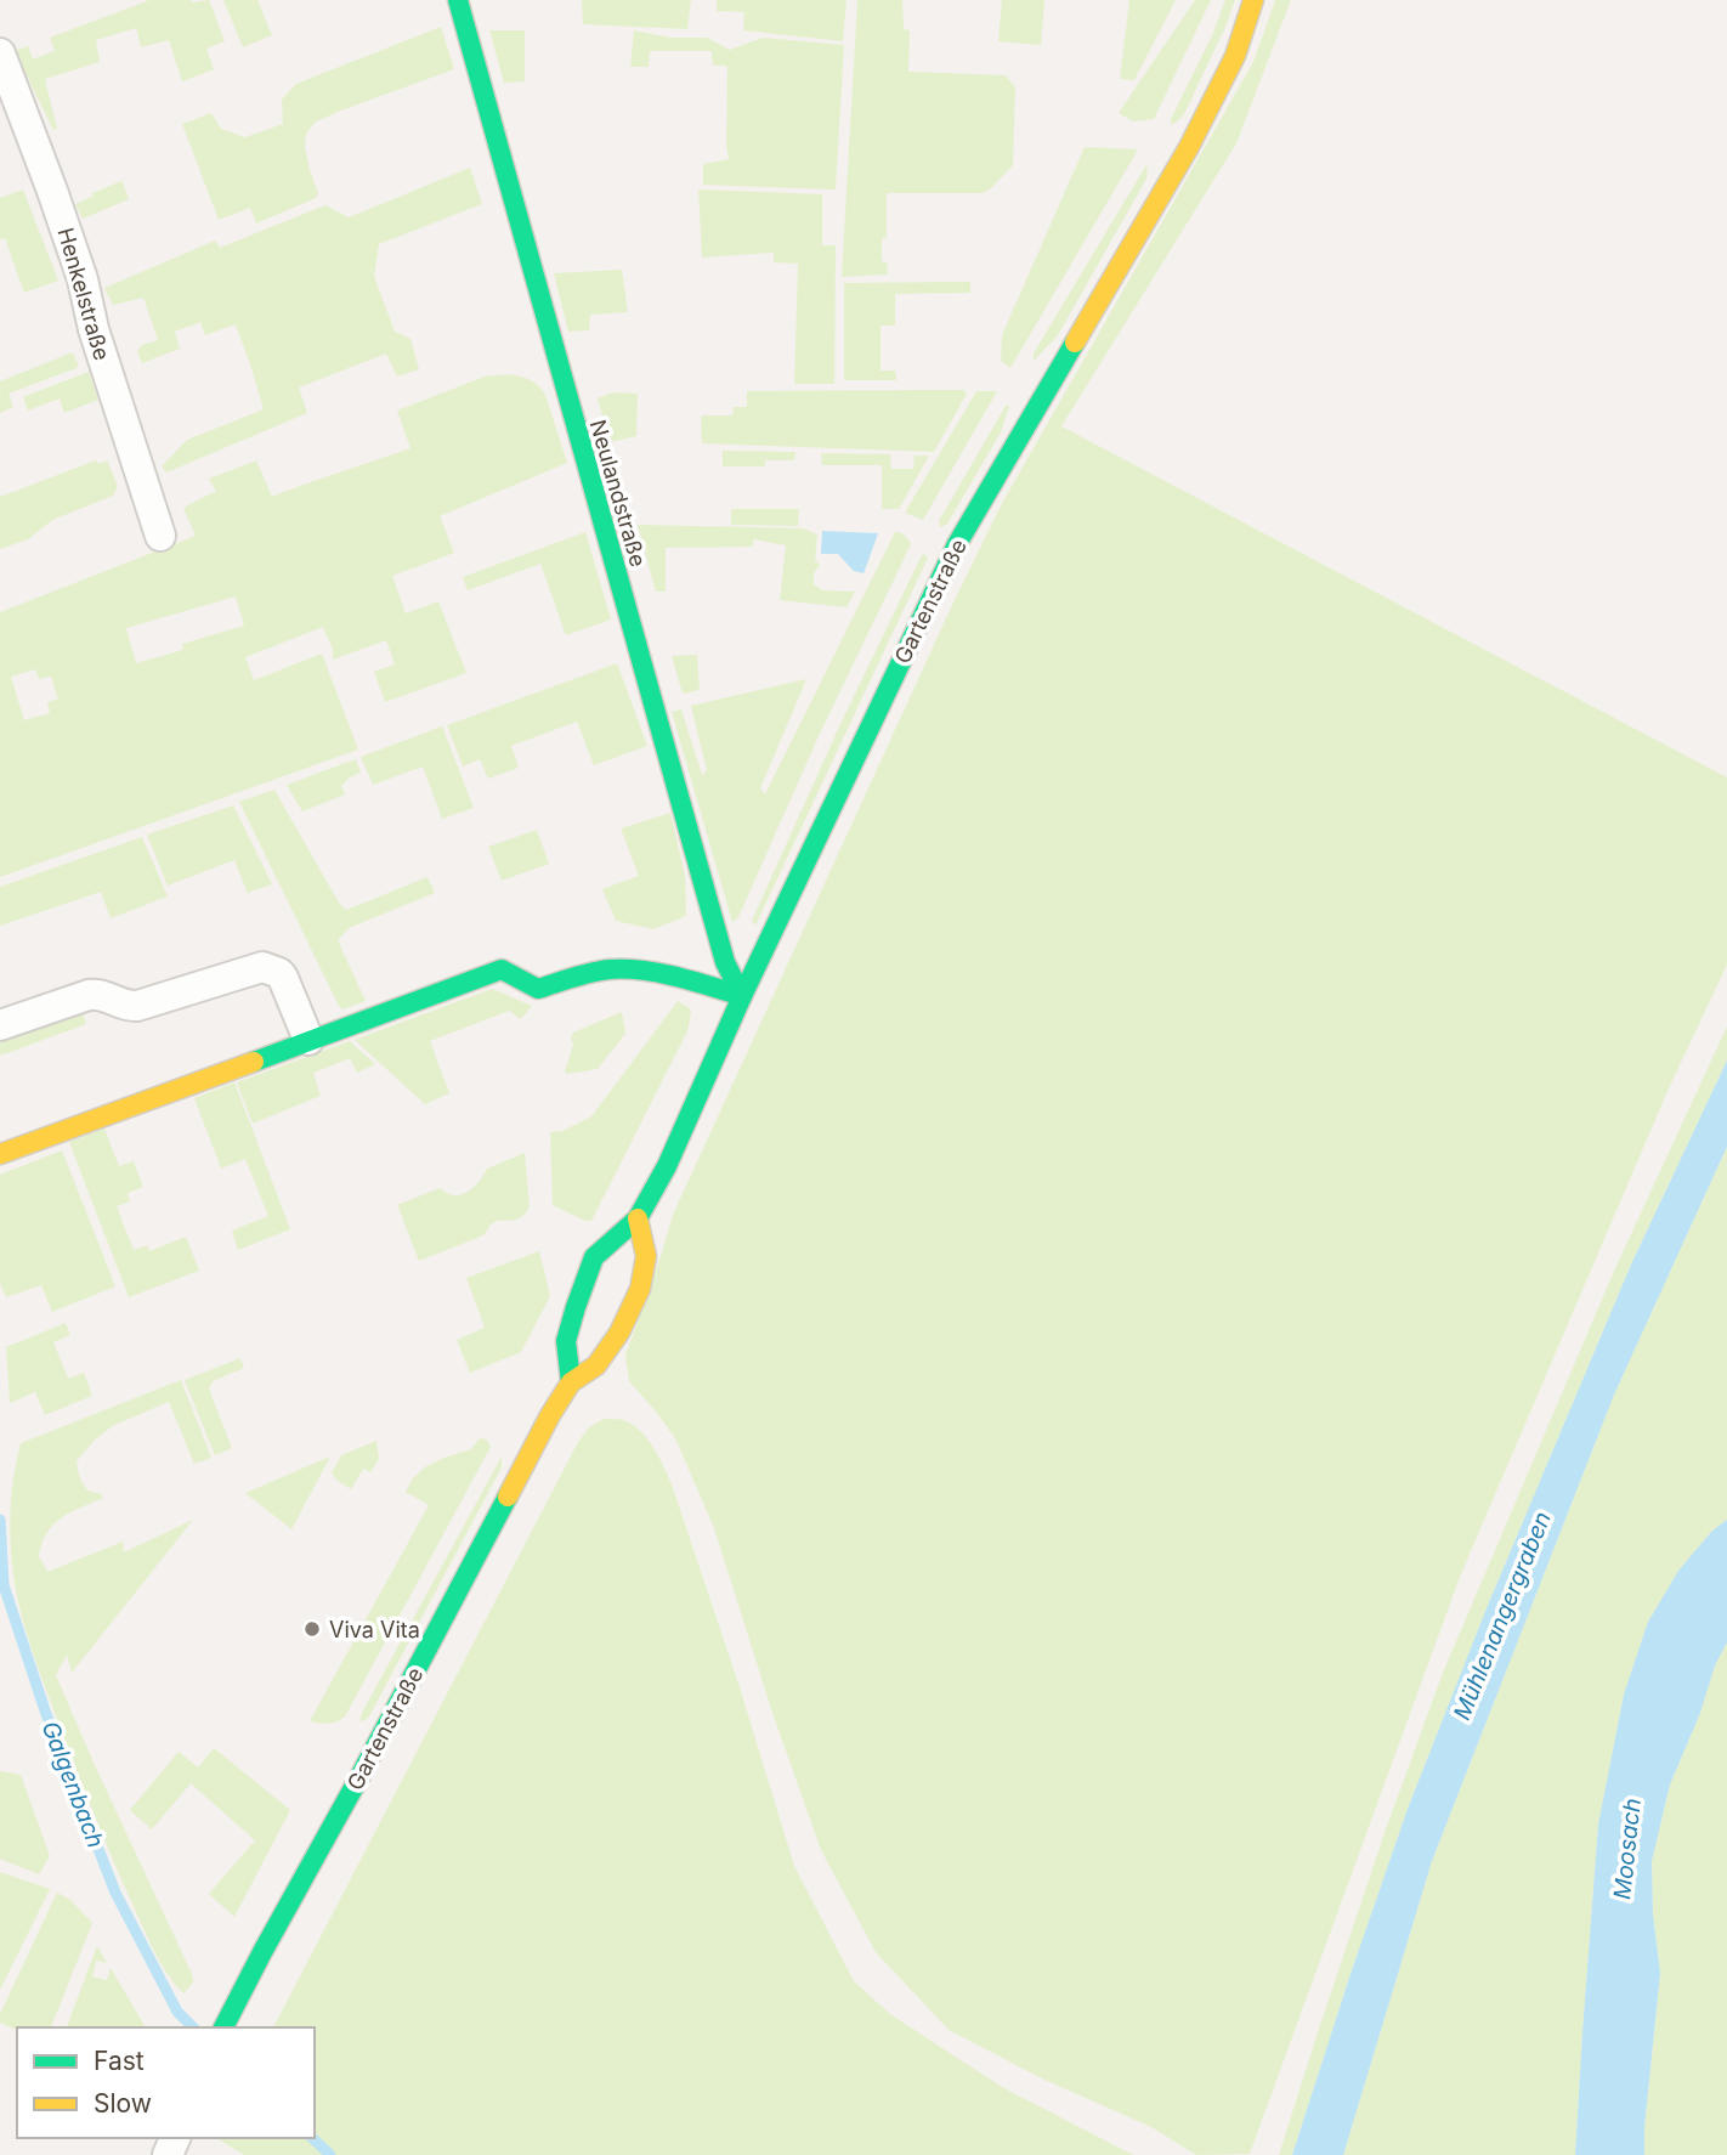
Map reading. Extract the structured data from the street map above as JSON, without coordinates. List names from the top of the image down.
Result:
{
  "streets": {
    "street": ["Henkelstraße", "Neulandstraße", "Gartenstraße"]
  },
  "crossings": [
    ["Neulandstraße", "Gartenstraße"]
  ],
  "water": ["Mühlenangergraben", "Galgenbach", "Moosach"],
  "places": ["Viva Vita"],
  "legend": ["Fast", "Slow"]
}
